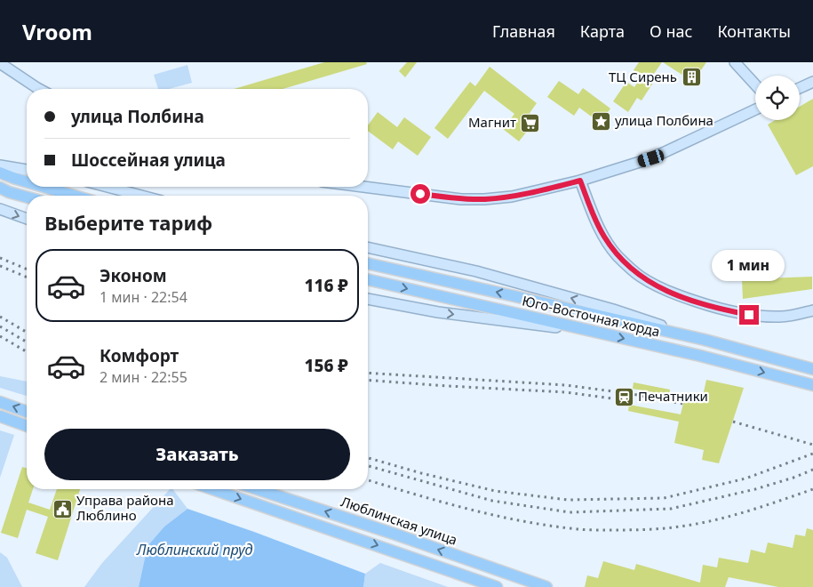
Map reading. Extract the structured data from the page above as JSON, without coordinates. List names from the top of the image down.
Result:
{
  "streets": {
    "main road": ["Юго-Восточная хорда", "Люблинская улица"]
  },
  "water": ["Люблинский пруд"],
  "places": {
    "building": ["ТЦ Сирень"],
    "place": ["улица Полбина"],
    "supermarket": ["Магнит"],
    "station": ["Печатники"],
    "public building": ["Управа района Люблино"]
  },
  "page": {
    "header": "Vroom",
    "nav": [
      "Главная",
      "Карта",
      "О нас",
      "Контакты"
    ],
    "banner": ["улица Полбина", "Шоссейная улица"],
    "heading": "Выберите тариф",
    "list": [
      {
        "name": "Эконом",
        "note": "1 мин · 22:54",
        "value": "116 ₽"
      },
      {
        "name": "Комфорт",
        "note": "2 мин · 22:55",
        "value": "156 ₽"
      }
    ],
    "bubble": "1 мин",
    "buttons": "Заказать"
  }
}
